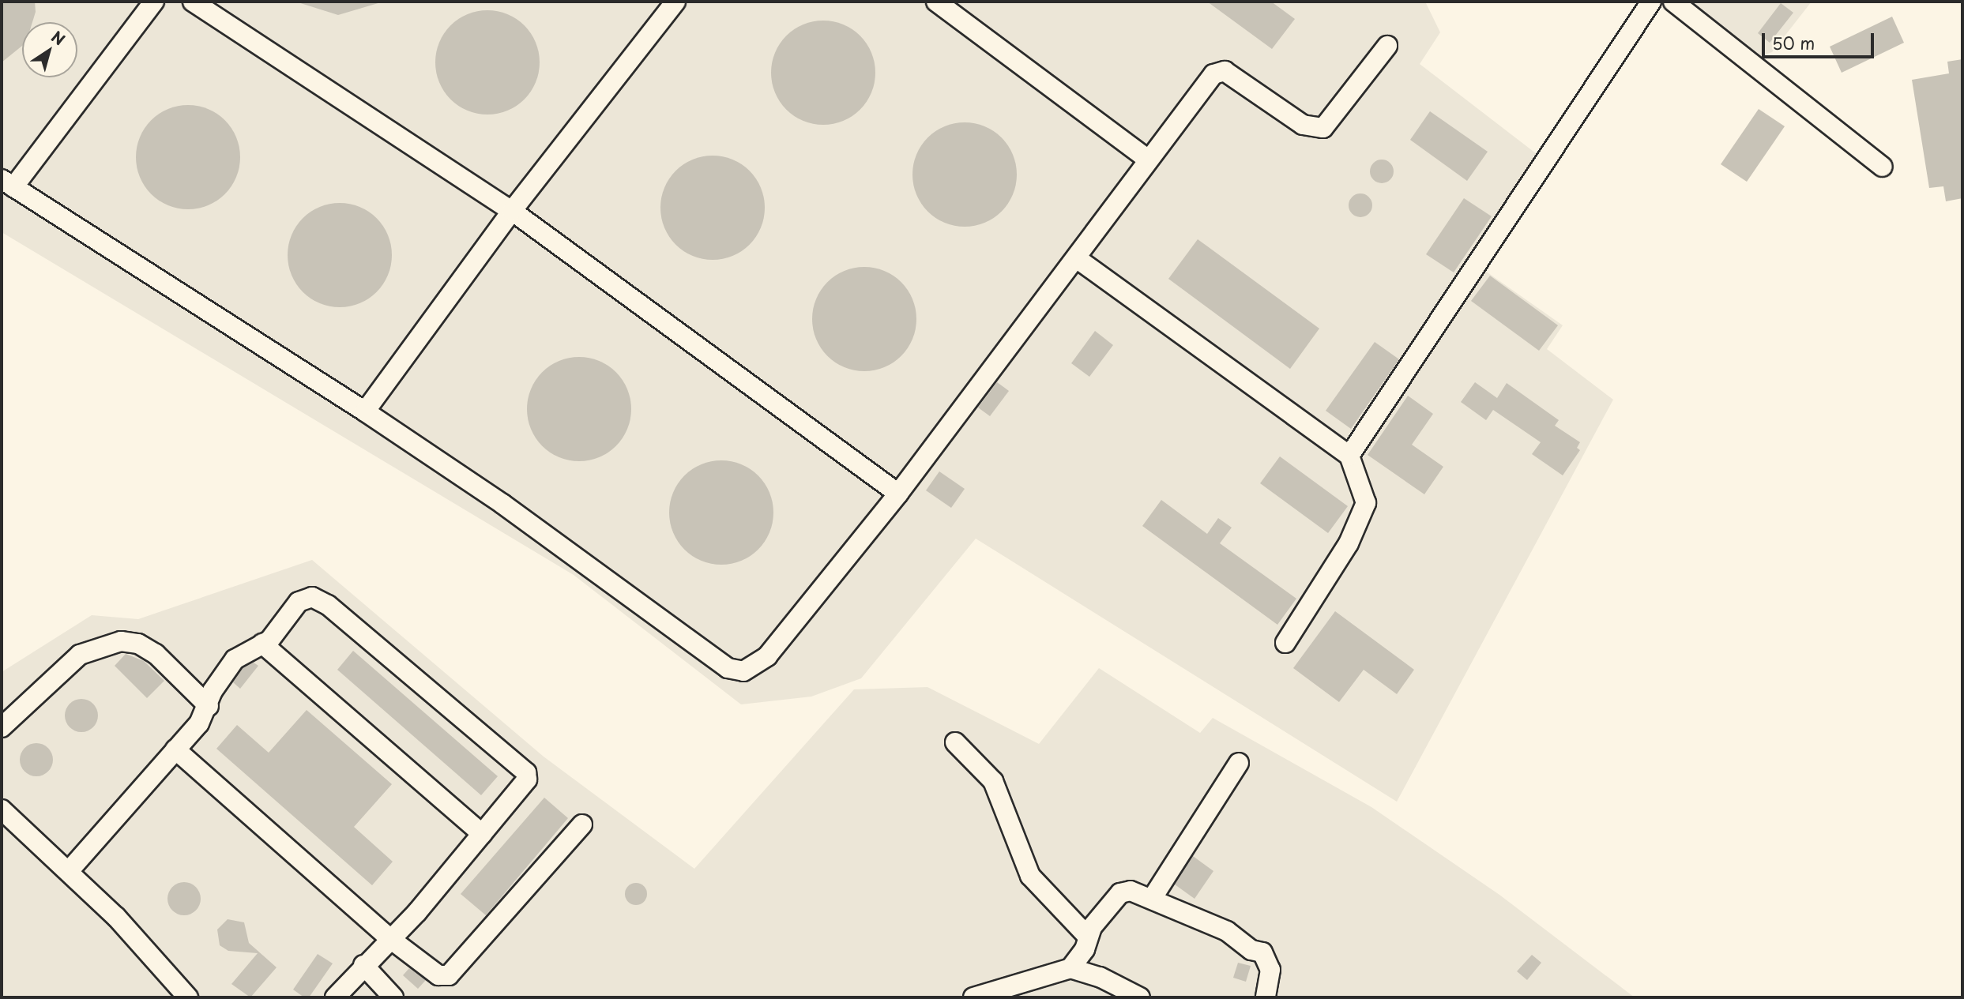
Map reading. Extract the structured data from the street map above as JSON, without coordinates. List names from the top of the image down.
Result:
{
  "scale_bar": "50 m",
  "north": "top right"
}
